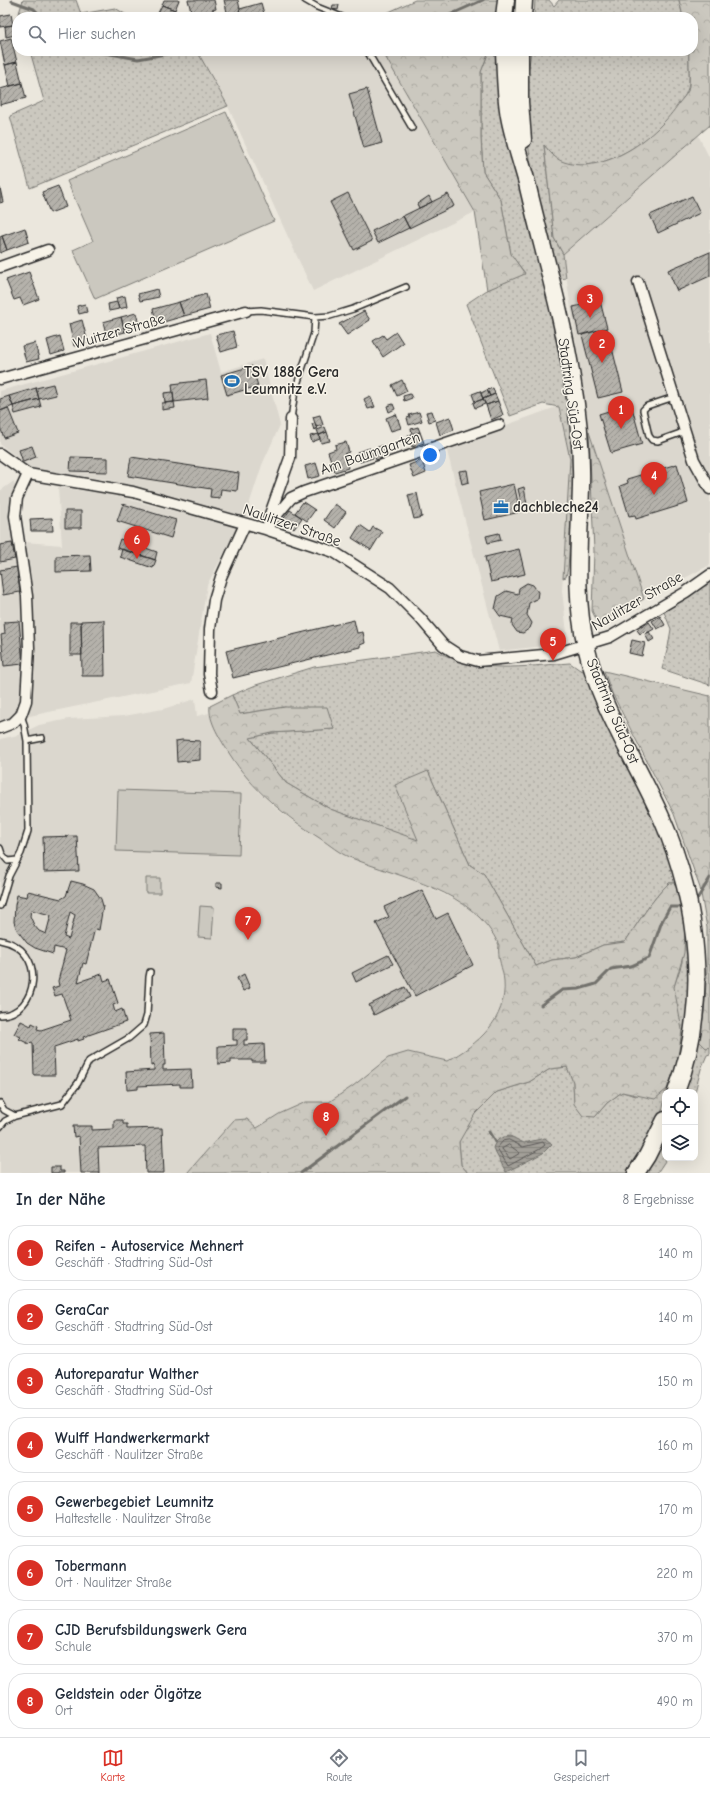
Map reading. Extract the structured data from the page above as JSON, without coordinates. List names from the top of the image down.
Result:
{
  "streets": {
    "main road": ["Stadtring Süd-Ost"],
    "street": ["Wuitzer Straße", "Am Baumgarten", "Naulitzer Straße"]
  },
  "crossings": [
    ["Stadtring Süd-Ost", "Naulitzer Straße"],
    ["Am Baumgarten", "Naulitzer Straße"]
  ],
  "places": {
    "sports": ["TSV 1886 Gera Leumnitz e.V."],
    "office": ["dachbleche24"]
  },
  "page": {
    "search": "Hier suchen",
    "pins": [
      "3",
      "2",
      "1",
      "4",
      "6",
      "5",
      "7",
      "8"
    ],
    "heading": ["In der Nähe", "8 Ergebnisse"],
    "list": [
      {
        "mark": "1",
        "name": "Reifen - Autoservice Mehnert",
        "note": "Geschäft · Stadtring Süd-Ost",
        "value": "140 m"
      },
      {
        "mark": "2",
        "name": "GeraCar",
        "note": "Geschäft · Stadtring Süd-Ost",
        "value": "140 m"
      },
      {
        "mark": "3",
        "name": "Autoreparatur Walther",
        "note": "Geschäft · Stadtring Süd-Ost",
        "value": "150 m"
      },
      {
        "mark": "4",
        "name": "Wulff Handwerkermarkt",
        "note": "Geschäft · Naulitzer Straße",
        "value": "160 m"
      },
      {
        "mark": "5",
        "name": "Gewerbegebiet Leumnitz",
        "note": "Haltestelle · Naulitzer Straße",
        "value": "170 m"
      },
      {
        "mark": "6",
        "name": "Tobermann",
        "note": "Ort · Naulitzer Straße",
        "value": "220 m"
      },
      {
        "mark": "7",
        "name": "CJD Berufsbildungswerk Gera",
        "note": "Schule",
        "value": "370 m"
      },
      {
        "mark": "8",
        "name": "Geldstein oder Ölgötze",
        "note": "Ort",
        "value": "490 m"
      }
    ],
    "nav": ["Karte", "Route", "Gespeichert"]
  }
}
